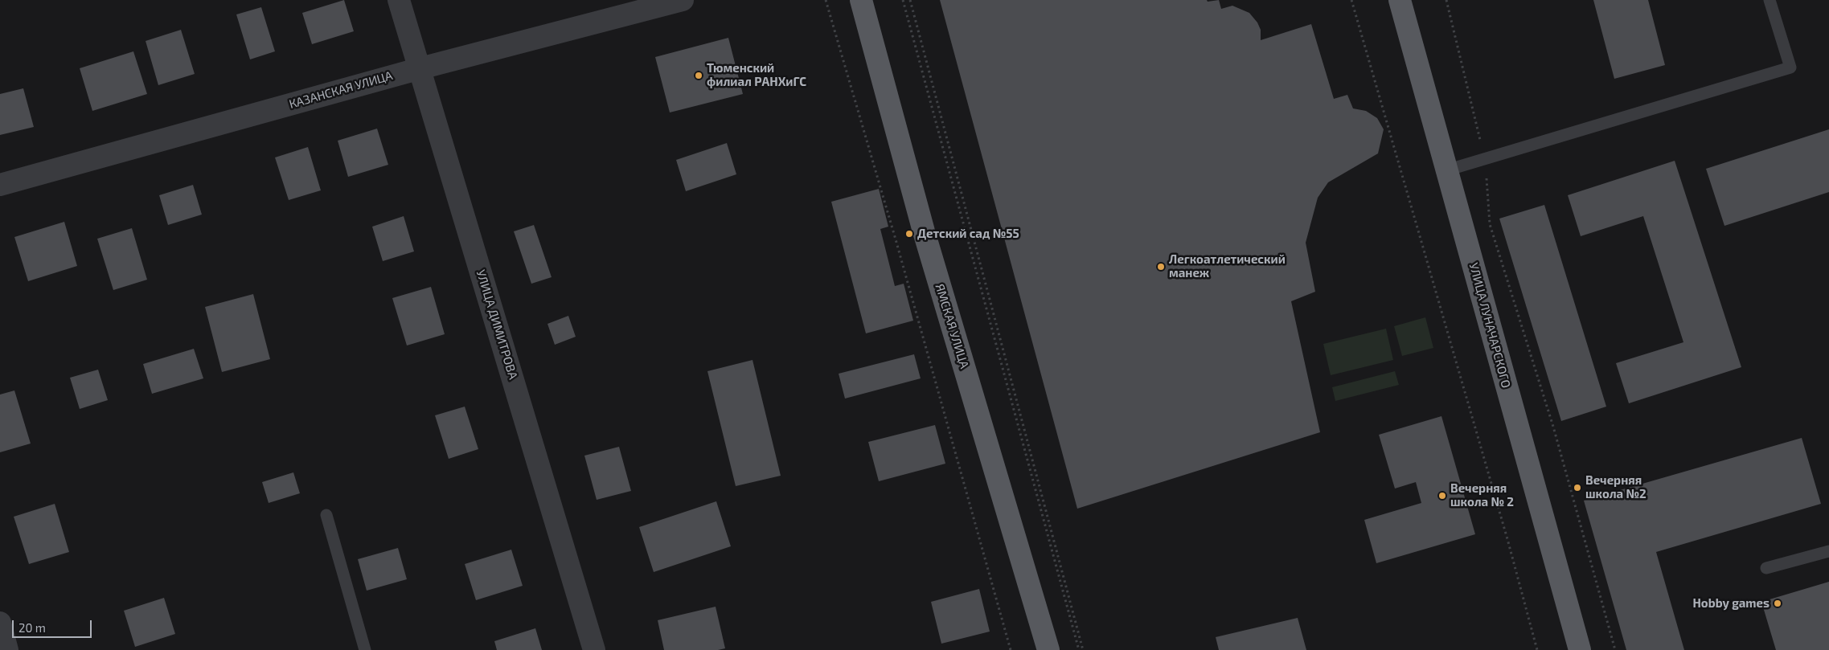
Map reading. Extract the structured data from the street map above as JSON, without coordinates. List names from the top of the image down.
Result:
{
  "streets": {
    "main road": ["УЛИЦА ЛУНАЧАРСКОГО", "ЯМСКАЯ УЛИЦА"],
    "street": ["КАЗАНСКАЯ УЛИЦА", "УЛИЦА ДИМИТРОВА"]
  },
  "crossings": [
    ["КАЗАНСКАЯ УЛИЦА", "УЛИЦА ДИМИТРОВА"]
  ],
  "places": [
    "Тюменский филиал РАНХиГС",
    "Детский сад №55",
    "Легкоатлетический манеж",
    "Вечерняя школа №2",
    "Вечерняя школа № 2",
    "Hobby games"
  ],
  "scale_bar": "20 m"
}
